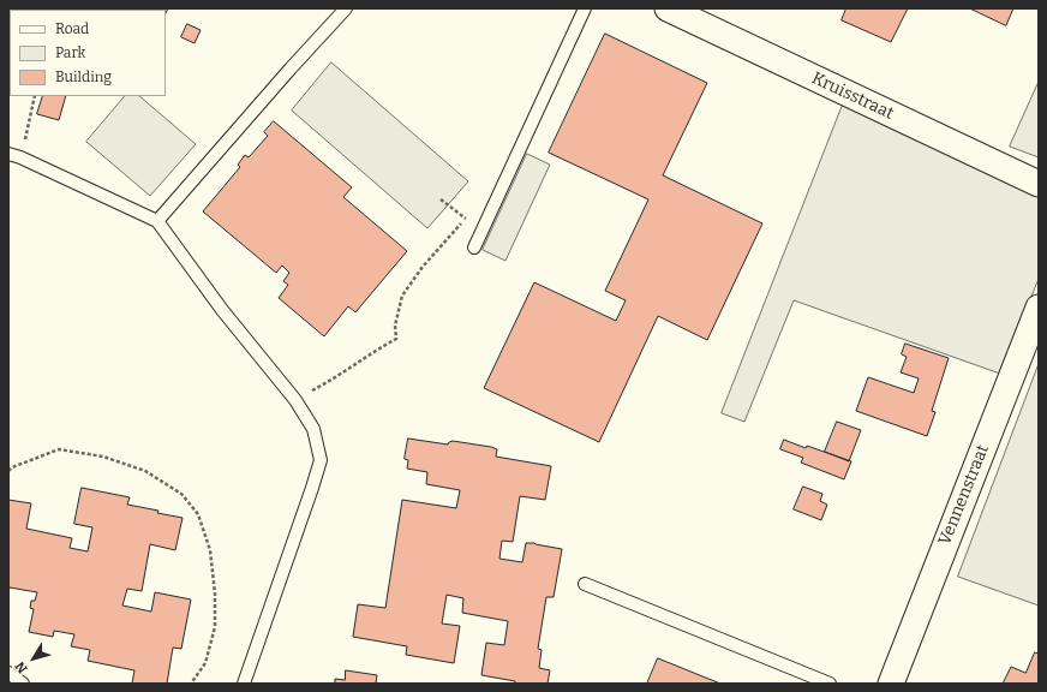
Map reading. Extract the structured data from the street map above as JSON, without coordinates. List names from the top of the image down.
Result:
{
  "streets": {
    "street": ["Kruisstraat", "Vennenstraat"]
  },
  "legend": ["Road", "Park", "Building"],
  "north": "bottom left"
}
